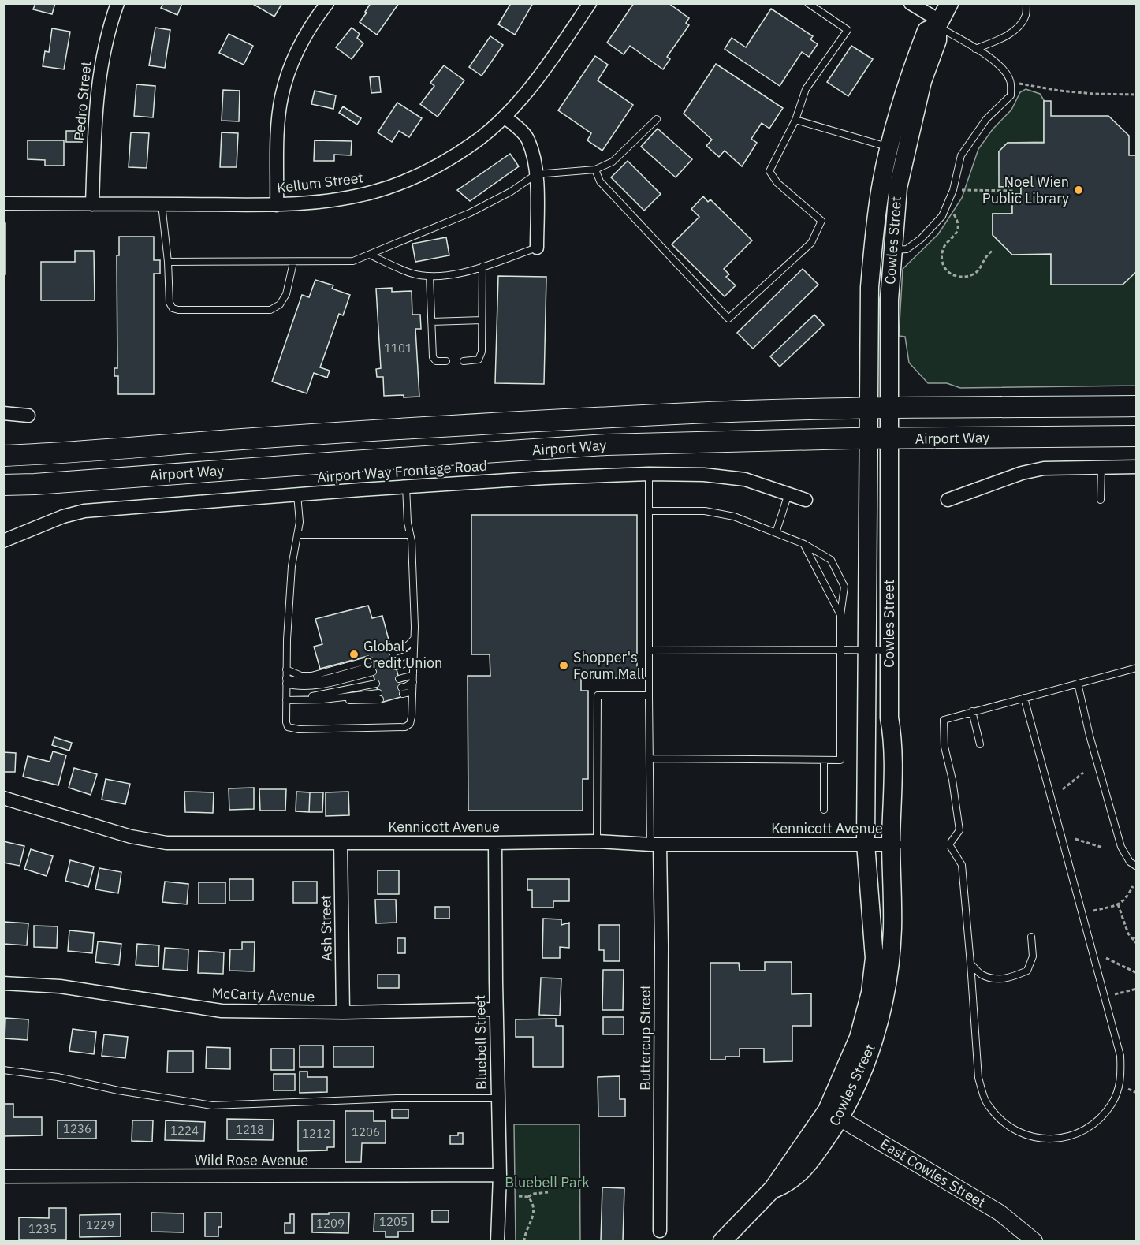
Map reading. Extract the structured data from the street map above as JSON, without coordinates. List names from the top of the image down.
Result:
{
  "streets": {
    "main road": ["Cowles Street", "Airport Way"],
    "street": [
      "Pedro Street",
      "Kellum Street",
      "Airport Way Frontage Road",
      "Kennicott Avenue",
      "Ash Street",
      "McCarty Avenue",
      "Buttercup Street",
      "Bluebell Street",
      "Wild Rose Avenue",
      "East Cowles Street"
    ]
  },
  "crossings": [
    ["Pedro Street", "Kellum Street"],
    ["Cowles Street", "Airport Way"],
    ["Cowles Street", "Kennicott Avenue"],
    ["Cowles Street", "East Cowles Street"],
    ["Kennicott Avenue", "Ash Street"],
    ["Kennicott Avenue", "Buttercup Street"],
    ["Kennicott Avenue", "Bluebell Street"],
    ["Ash Street", "McCarty Avenue"],
    ["McCarty Avenue", "Bluebell Street"],
    ["Bluebell Street", "Wild Rose Avenue"]
  ],
  "parks": ["Bluebell Park"],
  "places": ["Noel Wien Public Library", "Global Credit Union", "Shopper's Forum Mall"],
  "house_numbers": [
    "1101",
    "1236",
    "1218",
    "1224",
    "1206",
    "1212",
    "1205",
    "1209",
    "1229",
    "1235"
  ]
}
